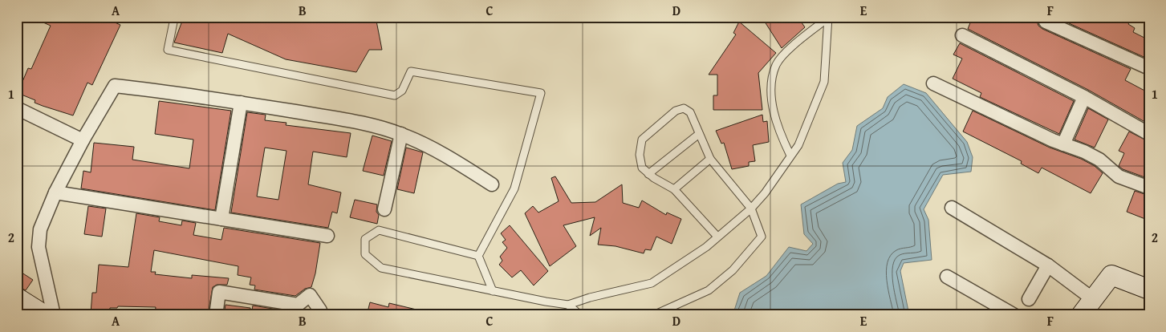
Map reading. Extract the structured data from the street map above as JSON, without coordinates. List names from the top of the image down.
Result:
{
  "grid": {
    "columns": [
      "A",
      "B",
      "C",
      "D",
      "E",
      "F"
    ],
    "rows": ["1", "2"]
  }
}
